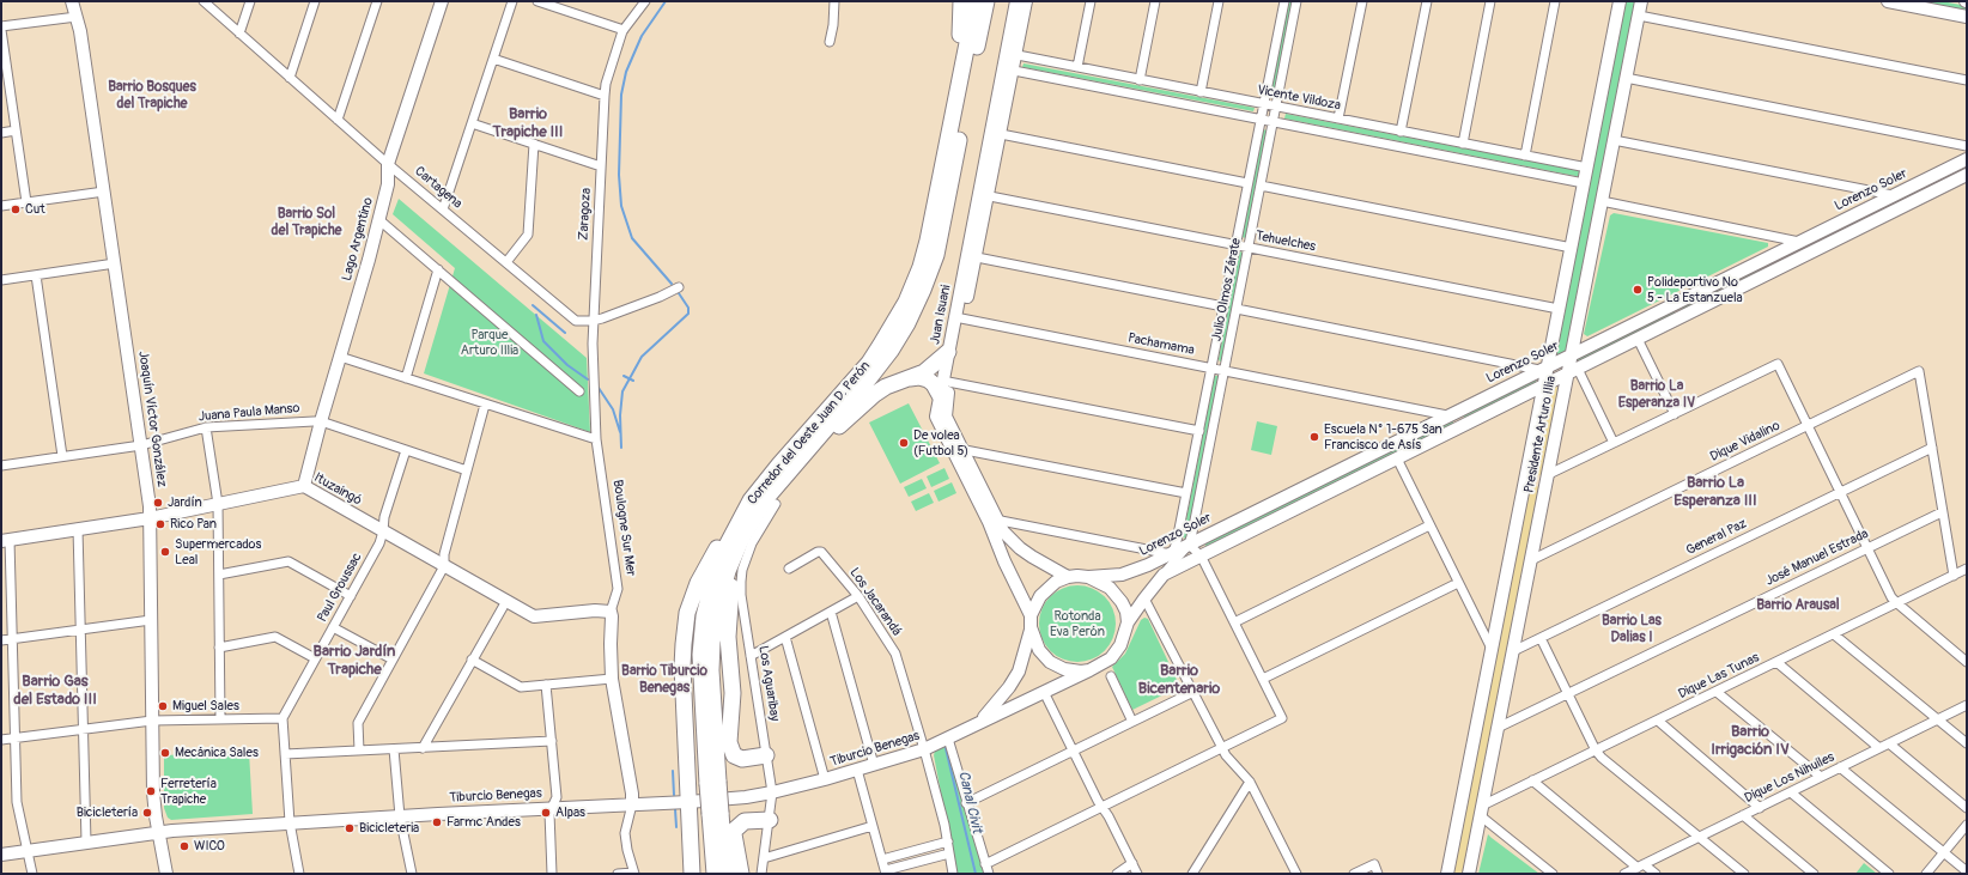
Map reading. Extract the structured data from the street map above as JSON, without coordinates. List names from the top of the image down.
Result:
{
  "streets": {
    "highway": ["Corredor del Oeste Juan D. Perón"],
    "street": [
      "Vicente Vildoza",
      "Cartagena",
      "Lorenzo Soler",
      "Zaragoza",
      "Lago Argentino",
      "Tehuelches",
      "Julio Olmos Zárate",
      "Juan Isuani",
      "Pachamama",
      "Juana Paula Manso",
      "Joaquín Víctor González",
      "Presidente Arturo Illia",
      "Dique Vidalino",
      "Ituzaingó",
      "Boulogne Sur Mer",
      "General Paz",
      "José Manuel Estrada",
      "Paul Groussac",
      "Los Jacarandá",
      "Dique Las Tunas",
      "Los Aguaribay",
      "Tiburcio Benegas",
      "Dique Los Nihuiles"
    ]
  },
  "crossings": [
    ["Vicente Vildoza", "Julio Olmos Zárate"],
    ["Vicente Vildoza", "Juan Isuani"],
    ["Vicente Vildoza", "Presidente Arturo Illia"],
    ["Cartagena", "Zaragoza"],
    ["Cartagena", "Lago Argentino"],
    ["Lorenzo Soler", "Julio Olmos Zárate"],
    ["Lorenzo Soler", "Juan Isuani"],
    ["Lorenzo Soler", "Pachamama"],
    ["Lorenzo Soler", "Presidente Arturo Illia"],
    ["Lorenzo Soler", "Tiburcio Benegas"],
    ["Zaragoza", "Boulogne Sur Mer"],
    ["Lago Argentino", "Juana Paula Manso"],
    ["Lago Argentino", "Ituzaingó"],
    ["Tehuelches", "Julio Olmos Zárate"],
    ["Tehuelches", "Juan Isuani"],
    ["Tehuelches", "Presidente Arturo Illia"],
    ["Julio Olmos Zárate", "Pachamama"],
    ["Juan Isuani", "Pachamama"],
    ["Juan Isuani", "Tiburcio Benegas"],
    ["Juana Paula Manso", "Joaquín Víctor González"],
    ["Juana Paula Manso", "Paul Groussac"],
    ["Joaquín Víctor González", "Ituzaingó"],
    ["Joaquín Víctor González", "Tiburcio Benegas"],
    ["Corredor del Oeste Juan D. Perón", "Los Aguaribay"],
    ["Presidente Arturo Illia", "Dique Vidalino"],
    ["Presidente Arturo Illia", "General Paz"],
    ["Presidente Arturo Illia", "José Manuel Estrada"],
    ["Presidente Arturo Illia", "Dique Las Tunas"],
    ["Dique Vidalino", "General Paz"],
    ["Ituzaingó", "Boulogne Sur Mer"],
    ["Ituzaingó", "Paul Groussac"],
    ["Boulogne Sur Mer", "Tiburcio Benegas"],
    ["Los Jacarandá", "Tiburcio Benegas"],
    ["Los Aguaribay", "Tiburcio Benegas"]
  ],
  "districts": [
    "Barrio Bosques del Trapiche",
    "Barrio Trapiche III",
    "Barrio Sol del Trapiche",
    "Barrio La Esperanza IV",
    "Barrio La Esperanza III",
    "Barrio Arausal",
    "Barrio Las Dalias I",
    "Barrio Jardín Trapiche",
    "Barrio Tiburcio Benegas",
    "Barrio Bicentenario",
    "Barrio Gas del Estado III",
    "Barrio Irrigación IV"
  ],
  "water": ["Canal Civit"],
  "parks": ["Parque Arturo Illia", "Rotonda Eva Perón"],
  "places": [
    "Cut",
    "Polideportivo Nº 5 - La Estanzuela",
    "Escuela N° 1-675 San Francisco de Asís",
    "De volea (Futbol 5)",
    "Jardín",
    "Rico Pan",
    "Supermercados Leal",
    "Miguel Sales",
    "Mecánica Sales",
    "Ferretería Trapiche",
    "Bicicletería",
    "Alpas",
    "Farmc Andes",
    "Bicicleteria",
    "WICO"
  ]
}
